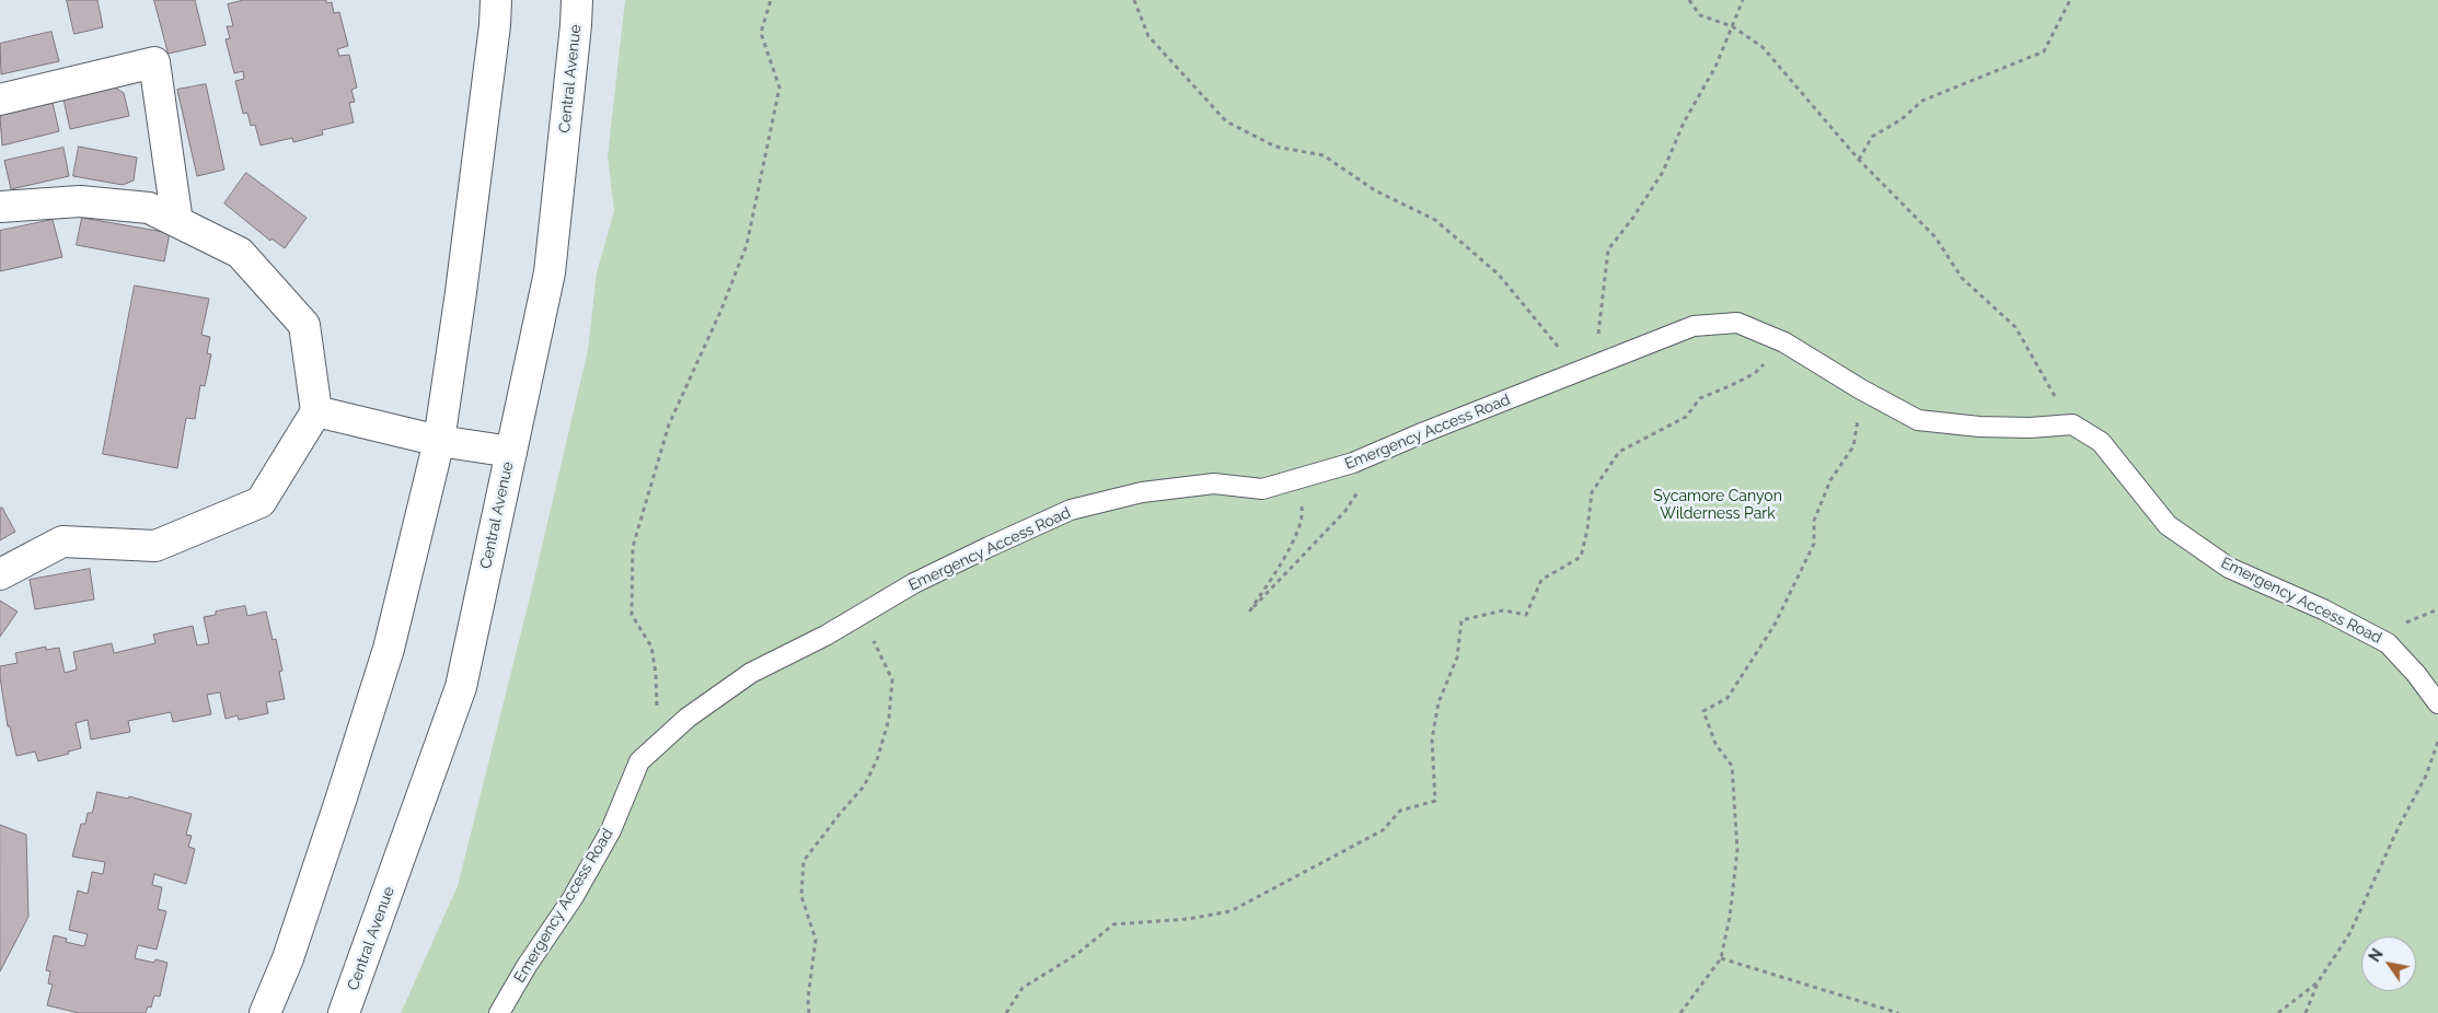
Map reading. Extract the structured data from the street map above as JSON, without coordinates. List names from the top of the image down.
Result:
{
  "streets": {
    "main road": ["Central Avenue"],
    "lane": ["Emergency Access Road"]
  },
  "parks": ["Sycamore Canyon Wilderness Park"],
  "north": "top left"
}
